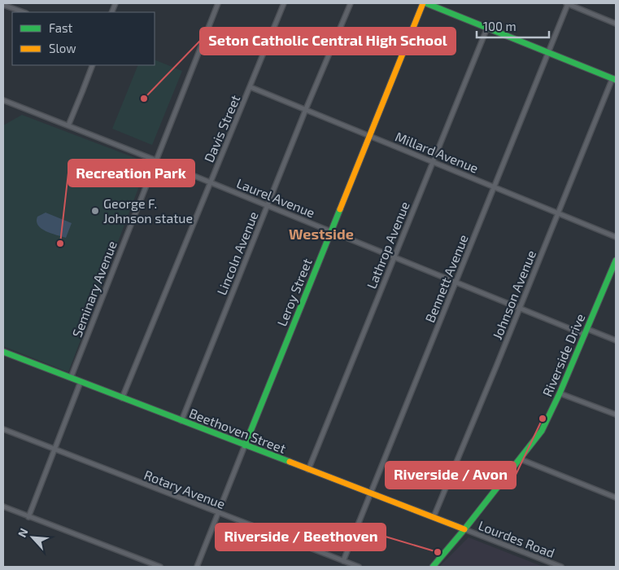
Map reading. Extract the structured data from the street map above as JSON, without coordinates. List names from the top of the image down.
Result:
{
  "streets": {
    "street": [
      "Davis Street",
      "Millard Avenue",
      "Laurel Avenue",
      "Lathrop Avenue",
      "Lincoln Avenue",
      "Bennett Avenue",
      "Seminary Avenue",
      "Leroy Street",
      "Johnson Avenue",
      "Riverside Drive",
      "Beethoven Street",
      "Rotary Avenue",
      "Lourdes Road"
    ]
  },
  "crossings": [
    ["Davis Street", "Millard Avenue"],
    ["Davis Street", "Laurel Avenue"],
    ["Davis Street", "Beethoven Street"],
    ["Millard Avenue", "Lathrop Avenue"],
    ["Millard Avenue", "Lincoln Avenue"],
    ["Millard Avenue", "Bennett Avenue"],
    ["Millard Avenue", "Leroy Street"],
    ["Millard Avenue", "Johnson Avenue"],
    ["Laurel Avenue", "Lathrop Avenue"],
    ["Laurel Avenue", "Lincoln Avenue"],
    ["Laurel Avenue", "Bennett Avenue"],
    ["Laurel Avenue", "Seminary Avenue"],
    ["Laurel Avenue", "Leroy Street"],
    ["Laurel Avenue", "Johnson Avenue"],
    ["Laurel Avenue", "Riverside Drive"],
    ["Lathrop Avenue", "Beethoven Street"],
    ["Lincoln Avenue", "Beethoven Street"],
    ["Bennett Avenue", "Beethoven Street"],
    ["Bennett Avenue", "Rotary Avenue"],
    ["Seminary Avenue", "Beethoven Street"],
    ["Leroy Street", "Beethoven Street"],
    ["Leroy Street", "Rotary Avenue"],
    ["Johnson Avenue", "Beethoven Street"],
    ["Riverside Drive", "Beethoven Street"],
    ["Riverside Drive", "Lourdes Road"],
    ["Beethoven Street", "Lourdes Road"]
  ],
  "districts": ["Westside"],
  "places": [
    "Seton Catholic Central High School",
    "George F. Johnson statue",
    "Recreation Park",
    "Riverside / Avon",
    "Riverside / Beethoven"
  ],
  "legend": ["Fast", "Slow"],
  "scale_bar": "100 m",
  "north": "top left"
}
